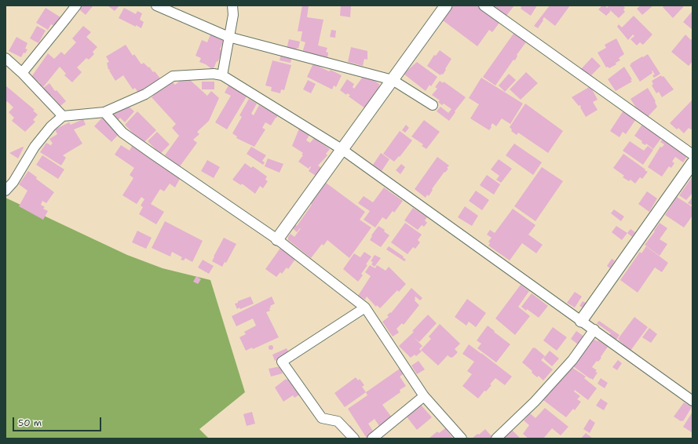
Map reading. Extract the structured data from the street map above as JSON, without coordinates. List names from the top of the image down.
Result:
{
  "scale_bar": "50 m"
}
